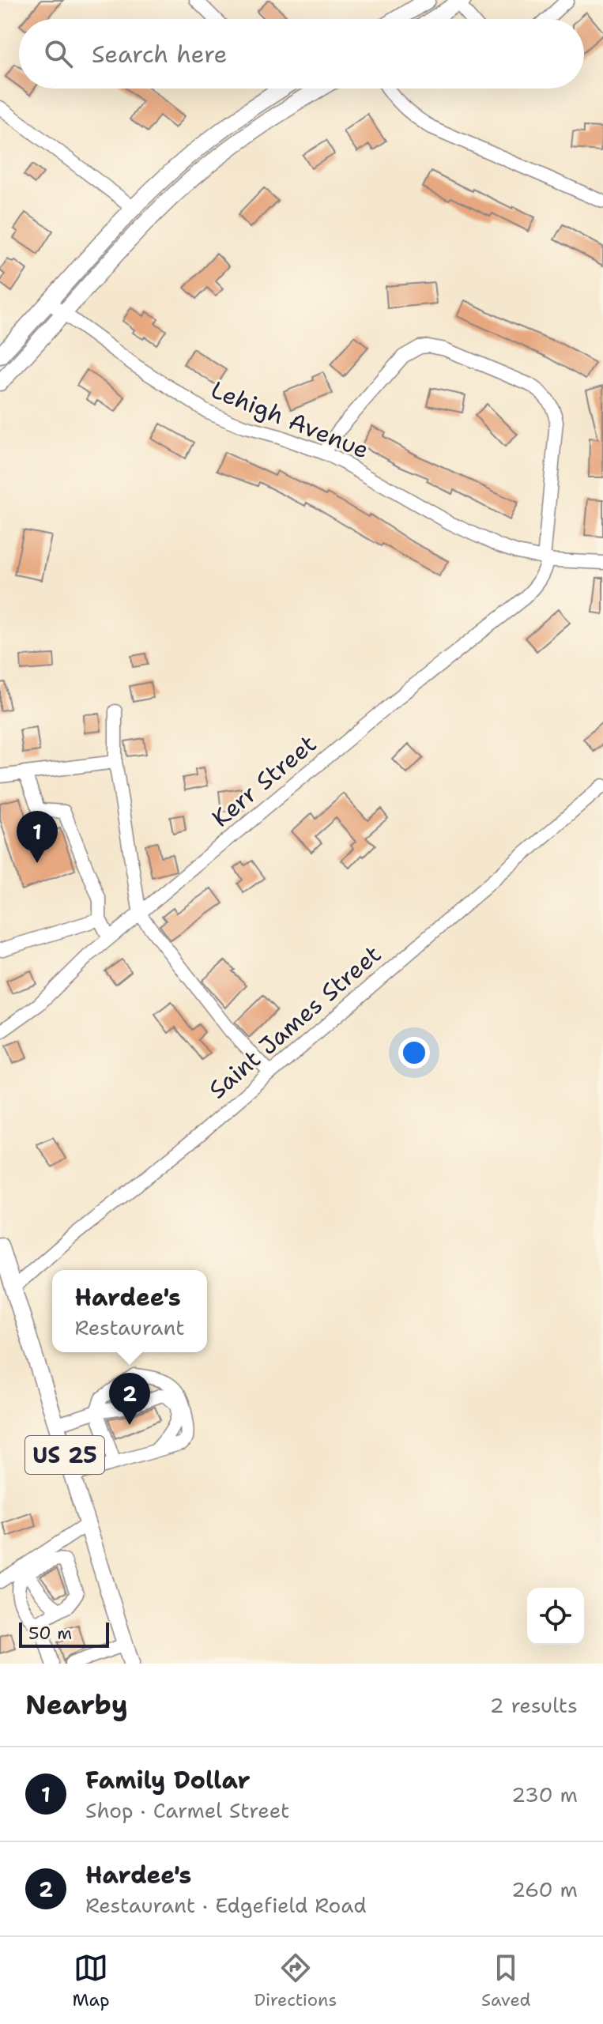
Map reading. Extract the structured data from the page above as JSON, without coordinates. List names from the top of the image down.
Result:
{
  "streets": {
    "main road": ["US 25"],
    "street": ["Lehigh Avenue", "Kerr Street", "Saint James Street"]
  },
  "crossings": [
    ["Lehigh Avenue", "Kerr Street"],
    ["Saint James Street", "US 25"]
  ],
  "scale_bar": "50 m",
  "page": {
    "search": "Search here",
    "pins": ["1", "2"],
    "popup": ["Hardee's", "Restaurant"],
    "scale": "50 m",
    "heading": ["Nearby", "2 results"],
    "list": [
      {
        "mark": "1",
        "name": "Family Dollar",
        "note": "Shop · Carmel Street",
        "value": "230 m"
      },
      {
        "mark": "2",
        "name": "Hardee's",
        "note": "Restaurant · Edgefield Road",
        "value": "260 m"
      }
    ],
    "nav": ["Map", "Directions", "Saved"]
  }
}
